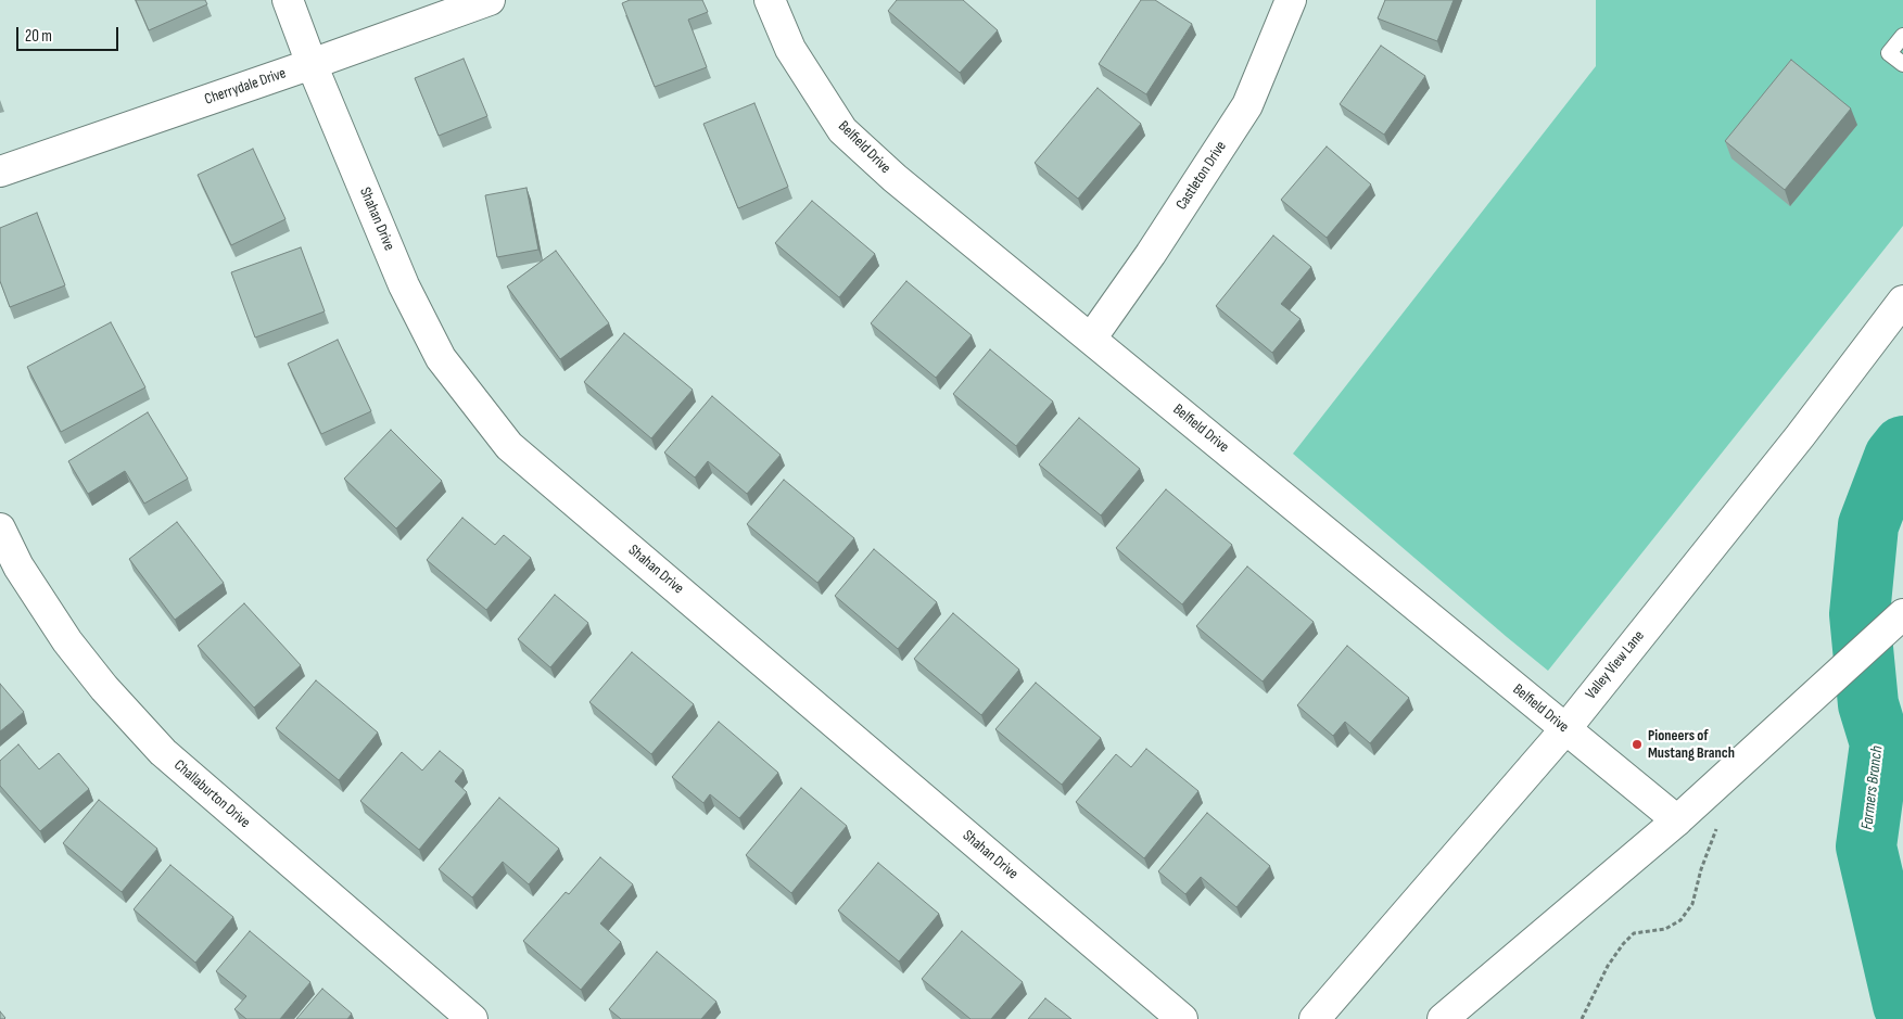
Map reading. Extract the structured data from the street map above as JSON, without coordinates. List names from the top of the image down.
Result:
{
  "streets": {
    "street": [
      "Cherrydale Drive",
      "Belfield Drive",
      "Castleton Drive",
      "Shahan Drive",
      "Valley View Lane",
      "Challaburton Drive"
    ]
  },
  "crossings": [
    ["Cherrydale Drive", "Shahan Drive"],
    ["Belfield Drive", "Castleton Drive"],
    ["Belfield Drive", "Valley View Lane"]
  ],
  "water": ["Farmers Branch"],
  "places": ["Pioneers of Mustang Branch"],
  "scale_bar": "20 m"
}
